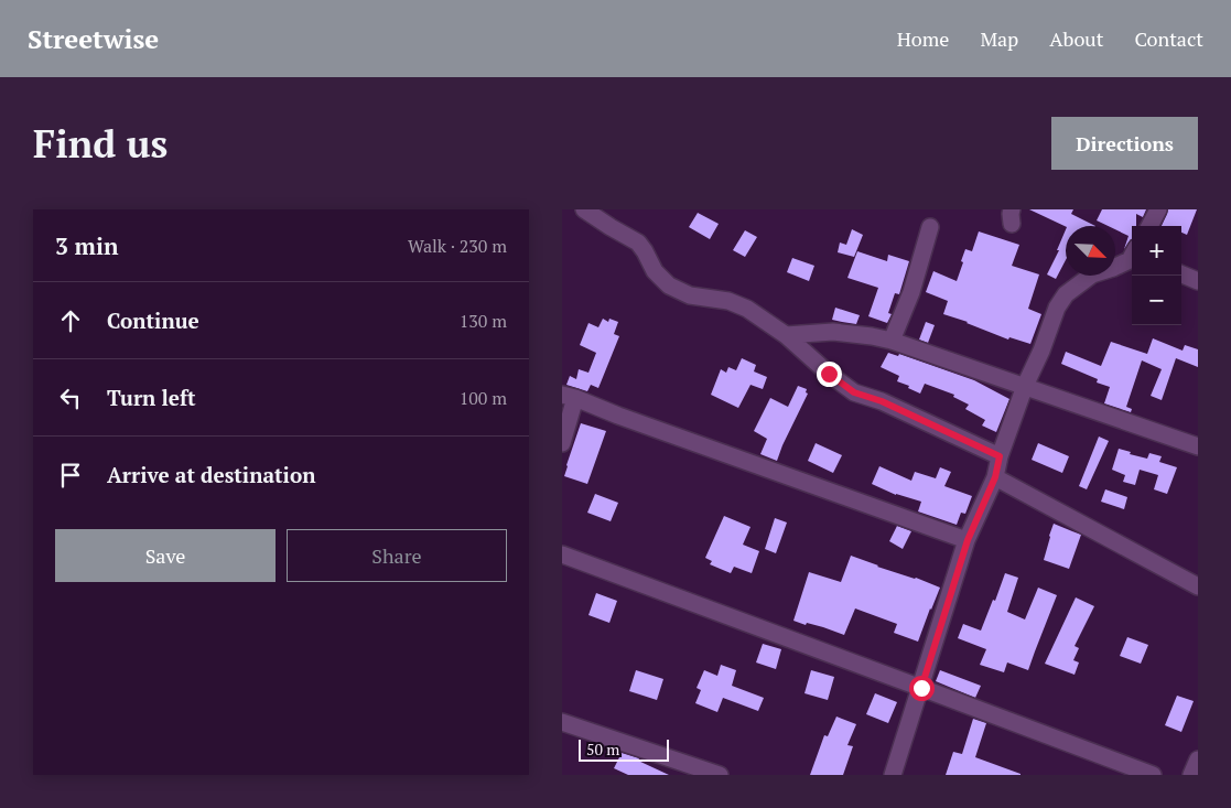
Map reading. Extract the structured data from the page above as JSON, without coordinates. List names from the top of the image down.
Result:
{
  "scale_bar": "50 m",
  "north": "bottom right",
  "page": {
    "header": "Streetwise",
    "nav": [
      "Home",
      "Map",
      "About",
      "Contact"
    ],
    "buttons": [
      "Directions",
      ["Save", "Share"]
    ],
    "title": "Find us",
    "heading": ["3 min", "Walk · 230 m"],
    "map_buttons": ["+", "−"],
    "list": [
      ["Continue", "130 m"],
      ["Turn left", "100 m"],
      "Arrive at destination"
    ],
    "scale": "50 m"
  }
}
